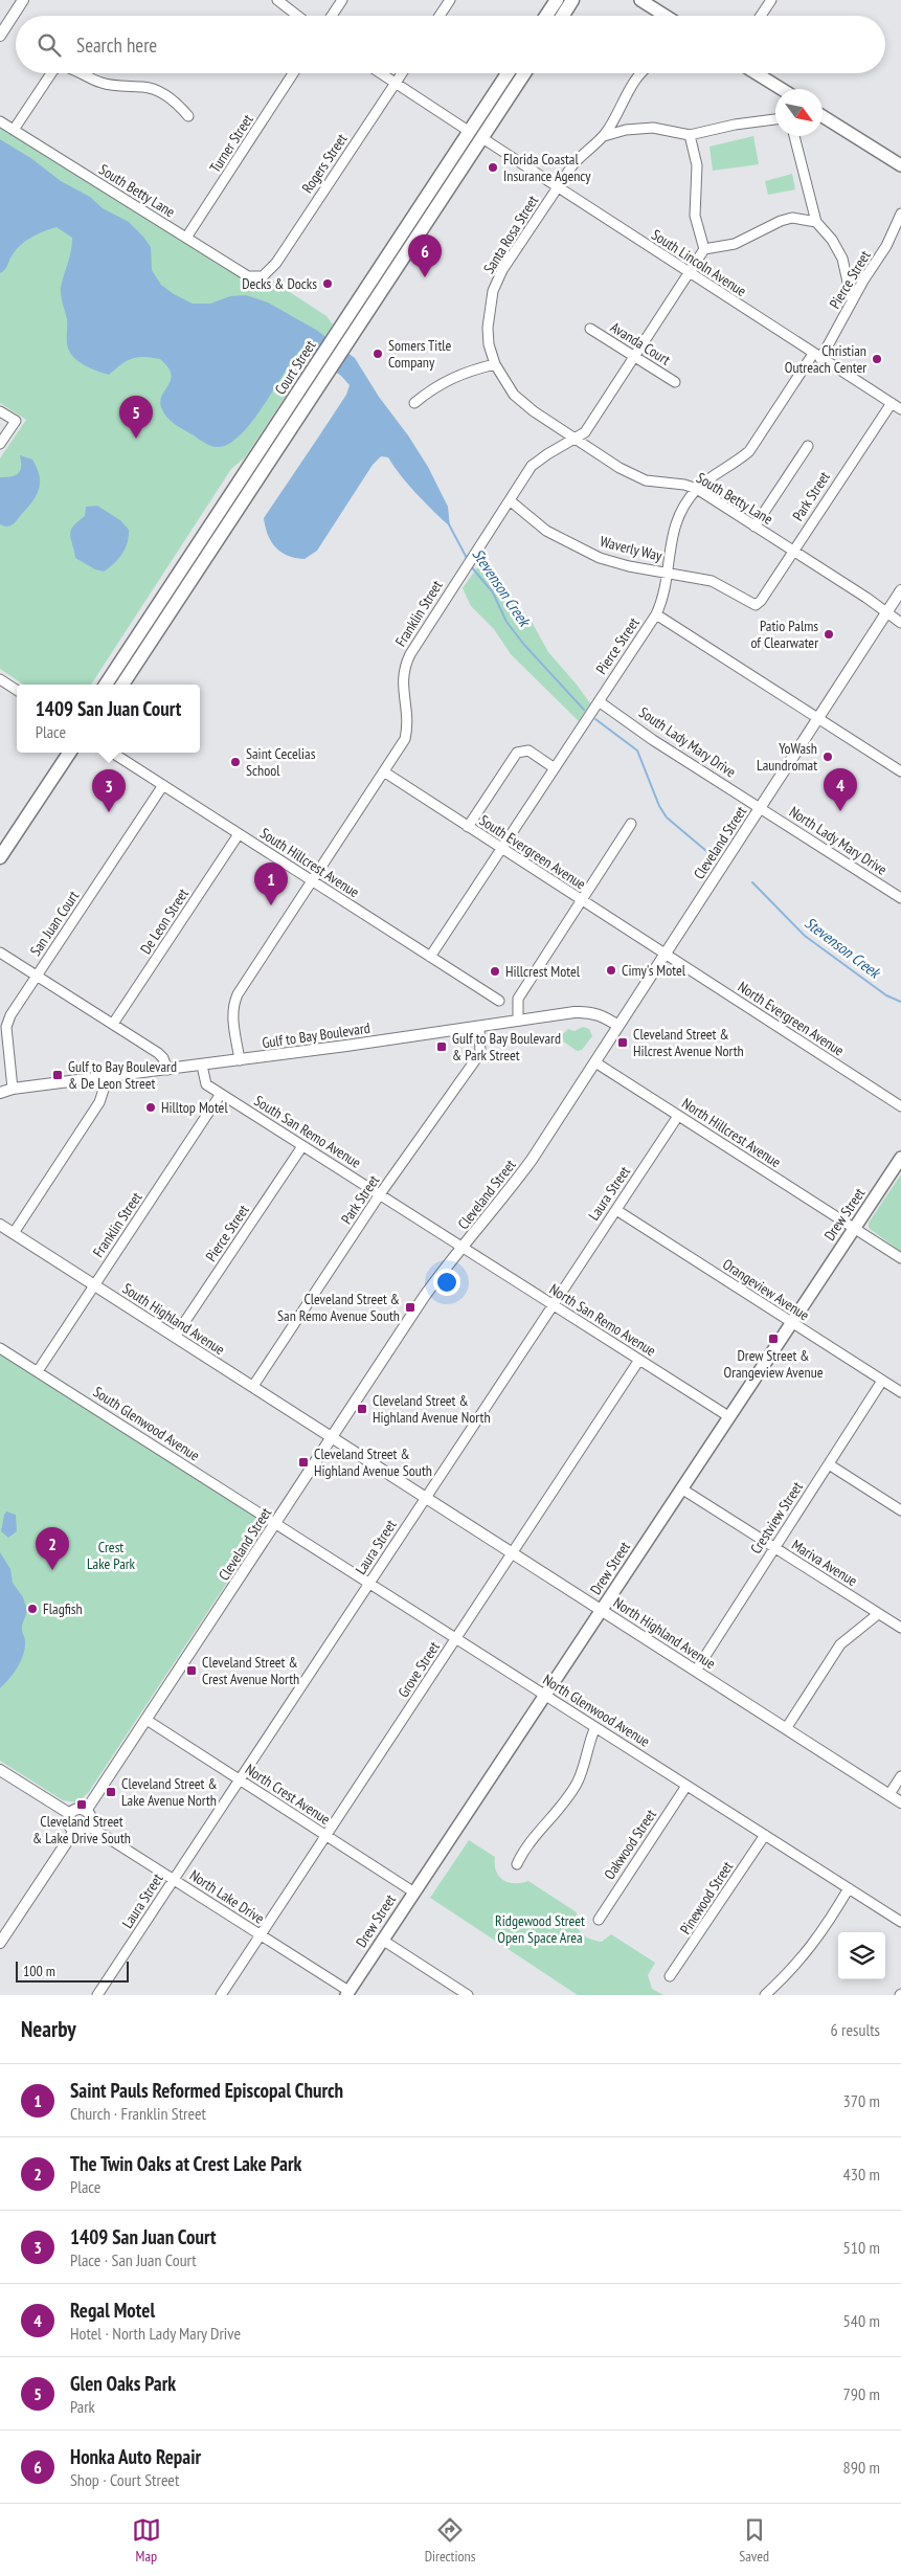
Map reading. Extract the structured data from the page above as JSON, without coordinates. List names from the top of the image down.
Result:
{
  "streets": {
    "main road": ["Court Street", "Drew Street"],
    "street": [
      "Turner Street",
      "Rogers Street",
      "South Betty Lane",
      "Santa Rosa Street",
      "South Lincoln Avenue",
      "Pierce Street",
      "Avanda Court",
      "Park Street",
      "Waverly Way",
      "Franklin Street",
      "South Lady Mary Drive",
      "North Lady Mary Drive",
      "Cleveland Street",
      "South Evergreen Avenue",
      "South Hillcrest Avenue",
      "De Leon Street",
      "San Juan Court",
      "North Evergreen Avenue",
      "Gulf to Bay Boulevard",
      "South San Remo Avenue",
      "North Hillcrest Avenue",
      "Laura Street",
      "Orangeview Avenue",
      "South Highland Avenue",
      "North San Remo Avenue",
      "South Glenwood Avenue",
      "Crestview Street",
      "Mariva Avenue",
      "North Highland Avenue",
      "Grove Street",
      "North Glenwood Avenue",
      "North Crest Avenue",
      "Oakwood Street",
      "North Lake Drive",
      "Pinewood Street"
    ]
  },
  "crossings": [
    ["Turner Street", "South Betty Lane"],
    ["Rogers Street", "South Betty Lane"],
    ["South Betty Lane", "Santa Rosa Street"],
    ["South Betty Lane", "Pierce Street"],
    ["South Betty Lane", "Park Street"],
    ["South Betty Lane", "Franklin Street"],
    ["South Betty Lane", "Cleveland Street"],
    ["Santa Rosa Street", "South Lincoln Avenue"],
    ["South Lincoln Avenue", "Pierce Street"],
    ["South Lincoln Avenue", "Court Street"],
    ["South Lincoln Avenue", "Park Street"],
    ["South Lincoln Avenue", "Franklin Street"],
    ["Pierce Street", "Waverly Way"],
    ["Pierce Street", "South Lady Mary Drive"],
    ["Pierce Street", "South Evergreen Avenue"],
    ["Pierce Street", "South Hillcrest Avenue"],
    ["Pierce Street", "South San Remo Avenue"],
    ["Pierce Street", "South Highland Avenue"],
    ["Avanda Court", "Franklin Street"],
    ["Park Street", "Waverly Way"],
    ["Park Street", "Gulf to Bay Boulevard"],
    ["Park Street", "South San Remo Avenue"],
    ["Park Street", "South Highland Avenue"],
    ["Waverly Way", "Franklin Street"],
    ["Franklin Street", "South Evergreen Avenue"],
    ["Franklin Street", "South Hillcrest Avenue"],
    ["Franklin Street", "Gulf to Bay Boulevard"],
    ["Franklin Street", "South San Remo Avenue"],
    ["Franklin Street", "South Highland Avenue"],
    ["Franklin Street", "South Glenwood Avenue"],
    ["South Lady Mary Drive", "North Lady Mary Drive"],
    ["South Lady Mary Drive", "Cleveland Street"],
    ["North Lady Mary Drive", "Cleveland Street"],
    ["Cleveland Street", "South Evergreen Avenue"],
    ["Cleveland Street", "North Evergreen Avenue"],
    ["Cleveland Street", "Gulf to Bay Boulevard"],
    ["Cleveland Street", "South San Remo Avenue"],
    ["Cleveland Street", "North Hillcrest Avenue"],
    ["Cleveland Street", "South Highland Avenue"],
    ["Cleveland Street", "North San Remo Avenue"],
    ["Cleveland Street", "South Glenwood Avenue"],
    ["Cleveland Street", "North Highland Avenue"],
    ["Cleveland Street", "North Glenwood Avenue"],
    ["Cleveland Street", "North Crest Avenue"],
    ["Cleveland Street", "North Lake Drive"],
    ["South Evergreen Avenue", "North Evergreen Avenue"],
    ["South Hillcrest Avenue", "De Leon Street"],
    ["South Hillcrest Avenue", "San Juan Court"],
    ["San Juan Court", "Gulf to Bay Boulevard"],
    ["Gulf to Bay Boulevard", "South San Remo Avenue"],
    ["South San Remo Avenue", "North San Remo Avenue"],
    ["North Hillcrest Avenue", "Laura Street"],
    ["North Hillcrest Avenue", "Drew Street"],
    ["Laura Street", "Orangeview Avenue"],
    ["Laura Street", "North San Remo Avenue"],
    ["Laura Street", "North Highland Avenue"],
    ["Laura Street", "North Glenwood Avenue"],
    ["Laura Street", "North Crest Avenue"],
    ["Laura Street", "North Lake Drive"],
    ["Drew Street", "Orangeview Avenue"],
    ["Drew Street", "North San Remo Avenue"],
    ["Drew Street", "Mariva Avenue"],
    ["Drew Street", "North Highland Avenue"],
    ["Drew Street", "North Glenwood Avenue"],
    ["Drew Street", "North Crest Avenue"],
    ["Drew Street", "North Lake Drive"],
    ["Orangeview Avenue", "Crestview Street"],
    ["South Highland Avenue", "North Highland Avenue"],
    ["North San Remo Avenue", "Grove Street"],
    ["South Glenwood Avenue", "North Glenwood Avenue"],
    ["Crestview Street", "Mariva Avenue"],
    ["Crestview Street", "North Highland Avenue"],
    ["North Highland Avenue", "Grove Street"],
    ["Grove Street", "North Glenwood Avenue"],
    ["Grove Street", "North Crest Avenue"],
    ["Grove Street", "North Lake Drive"],
    ["North Glenwood Avenue", "Oakwood Street"],
    ["North Glenwood Avenue", "Pinewood Street"]
  ],
  "water": ["Stevenson Creek"],
  "parks": ["Crest Lake Park", "Ridgewood Street Open Space Area"],
  "places": {
    "other": [
      "Florida Coastal Insurance Agency",
      "Decks & Docks",
      "Somers Title Company",
      "Christian Outreach Center",
      "Patio Palms of Clearwater",
      "YoWash Laundromat",
      "Saint Cecelias School",
      "Cimy's Motel",
      "Hillcrest Motel",
      "Hilltop Motel",
      "Flagfish"
    ],
    "transit": [
      "Cleveland Street & Hilcrest Avenue North",
      "Gulf to Bay Boulevard & Park Street",
      "Gulf to Bay Boulevard & De Leon Street",
      "Cleveland Street & San Remo Avenue South",
      "Drew Street & Orangeview Avenue",
      "Cleveland Street & Highland Avenue North",
      "Cleveland Street & Highland Avenue South",
      "Cleveland Street & Crest Avenue North",
      "Cleveland Street & Lake Avenue North",
      "Cleveland Street & Lake Drive South"
    ]
  },
  "scale_bar": "100 m",
  "north": "bottom right",
  "page": {
    "search": "Search here",
    "pins": [
      "6",
      "5",
      "4",
      "3",
      "1",
      "2"
    ],
    "popup": ["1409 San Juan Court", "Place"],
    "scale": "100 m",
    "heading": ["Nearby", "6 results"],
    "list": [
      {
        "mark": "1",
        "name": "Saint Pauls Reformed Episcopal Church",
        "note": "Church · Franklin Street",
        "value": "370 m"
      },
      {
        "mark": "2",
        "name": "The Twin Oaks at Crest Lake Park",
        "note": "Place",
        "value": "430 m"
      },
      {
        "mark": "3",
        "name": "1409 San Juan Court",
        "note": "Place · San Juan Court",
        "value": "510 m"
      },
      {
        "mark": "4",
        "name": "Regal Motel",
        "note": "Hotel · North Lady Mary Drive",
        "value": "540 m"
      },
      {
        "mark": "5",
        "name": "Glen Oaks Park",
        "note": "Park",
        "value": "790 m"
      },
      {
        "mark": "6",
        "name": "Honka Auto Repair",
        "note": "Shop · Court Street",
        "value": "890 m"
      }
    ],
    "nav": ["Map", "Directions", "Saved"]
  }
}
